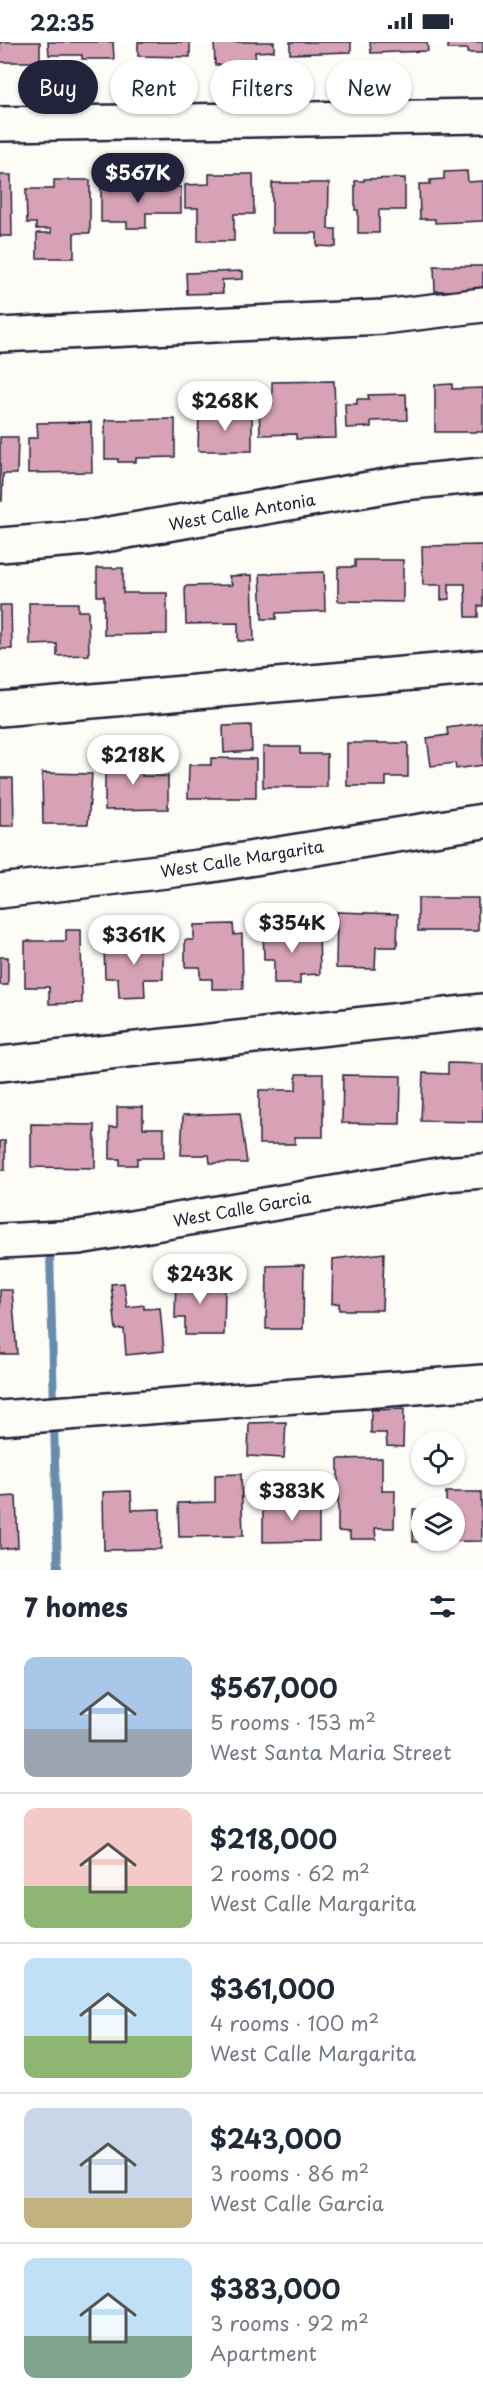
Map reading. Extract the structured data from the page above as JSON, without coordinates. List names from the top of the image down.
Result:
{
  "streets": {
    "street": ["West Calle Antonia", "West Calle Margarita", "West Calle Garcia"]
  },
  "page": {
    "status": "22:35",
    "chip": [
      "Buy",
      "Rent",
      "Filters",
      "New"
    ],
    "price": [
      "$567K",
      "$268K",
      "$218K",
      "$354K",
      "$361K",
      "$243K",
      "$383K"
    ],
    "heading": "7 homes",
    "list": [
      {
        "name": "$567,000",
        "note": "5 rooms · 153 m² · West Santa Maria Street"
      },
      {
        "name": "$218,000",
        "note": "2 rooms · 62 m² · West Calle Margarita"
      },
      {
        "name": "$361,000",
        "note": "4 rooms · 100 m² · West Calle Margarita"
      },
      {
        "name": "$243,000",
        "note": "3 rooms · 86 m² · West Calle Garcia"
      },
      {
        "name": "$383,000",
        "note": "3 rooms · 92 m² · Apartment"
      }
    ]
  }
}
